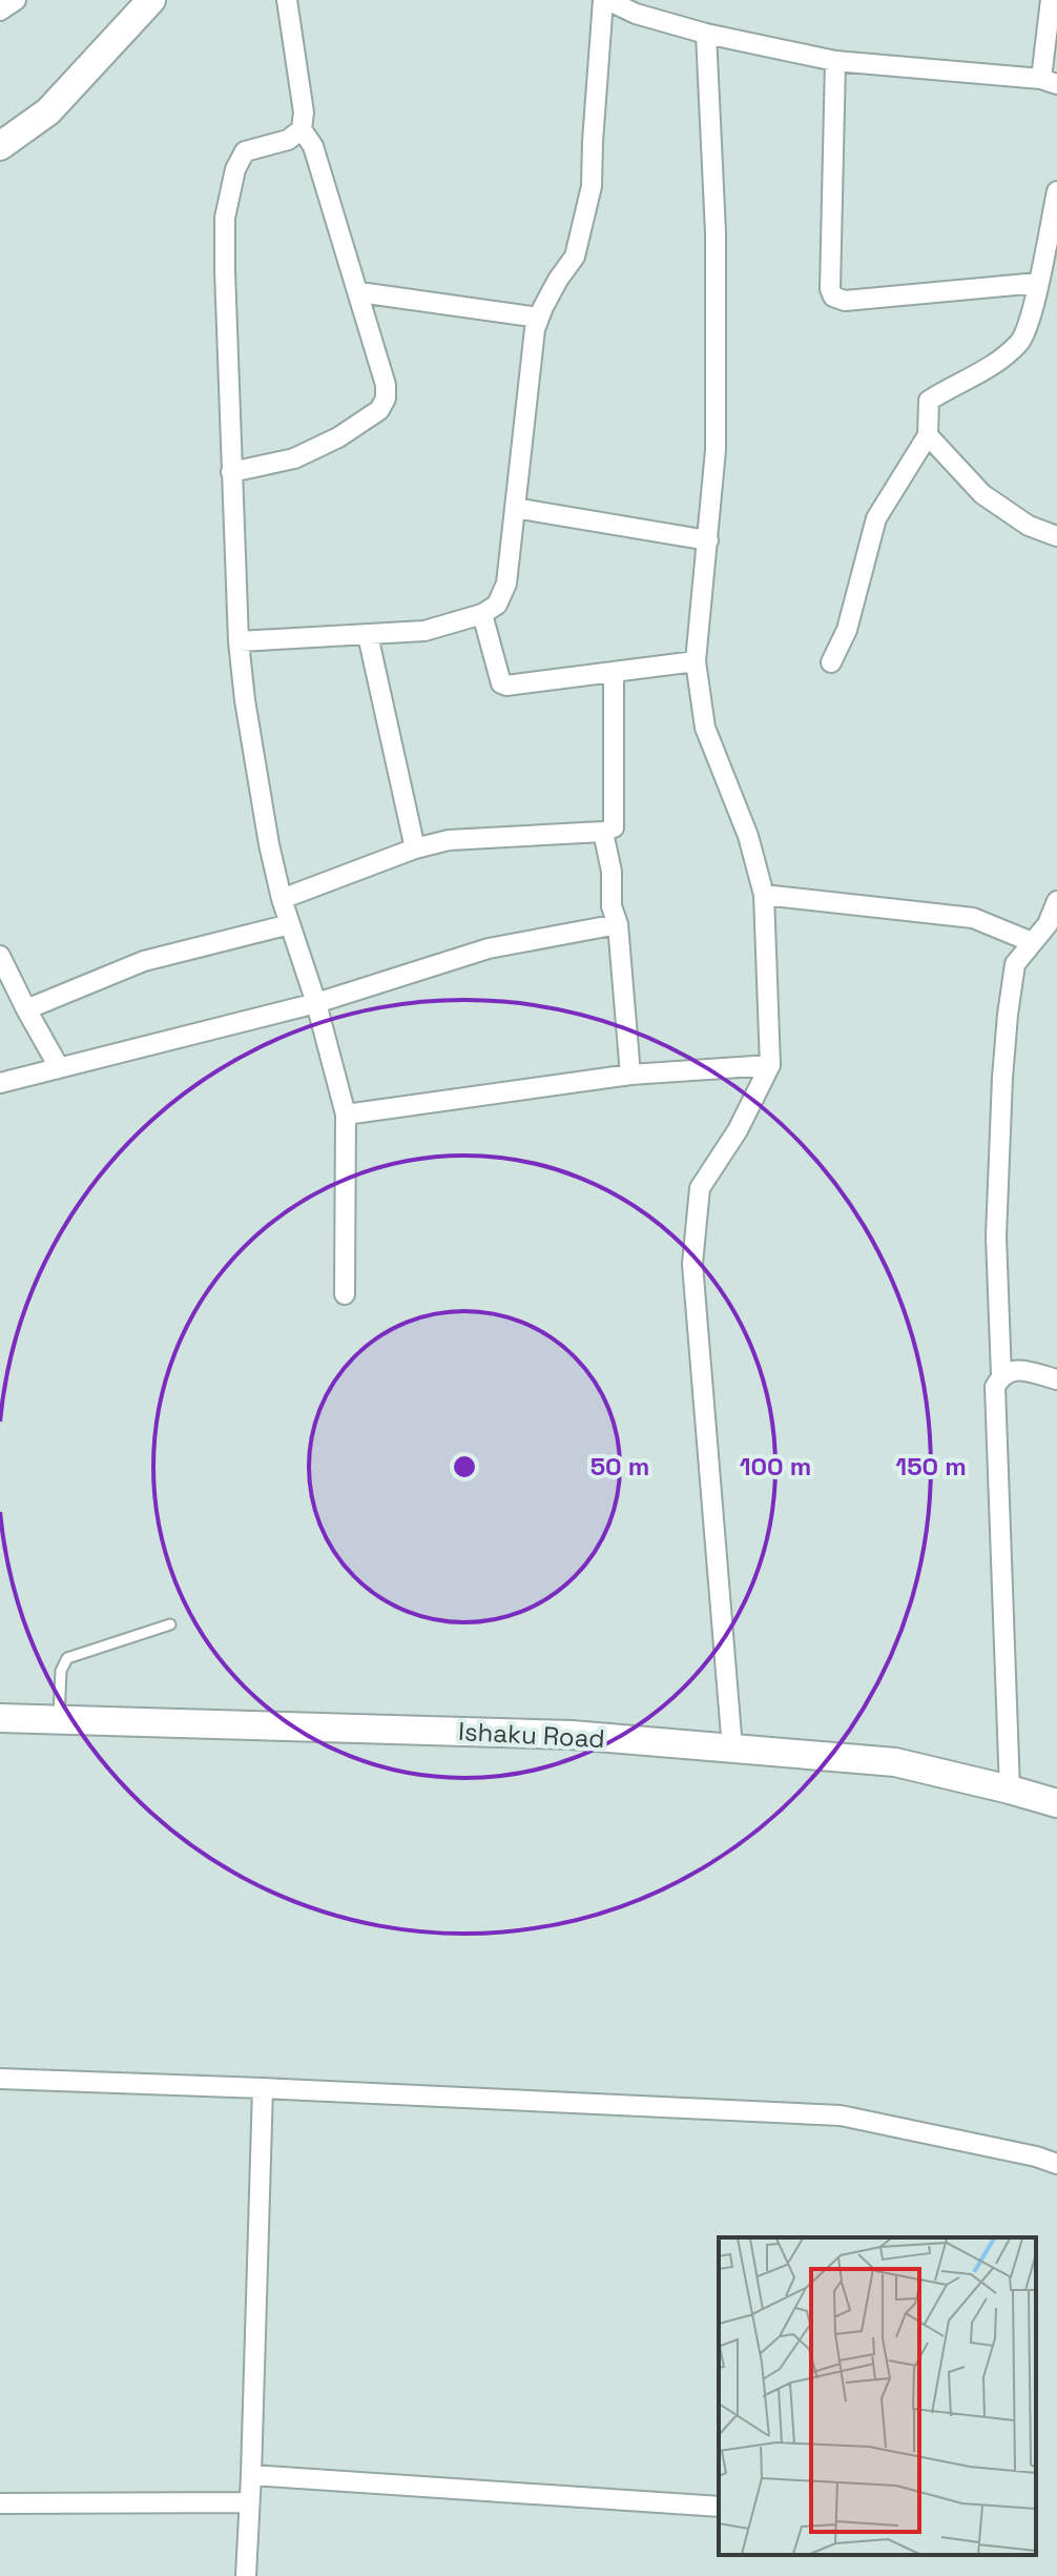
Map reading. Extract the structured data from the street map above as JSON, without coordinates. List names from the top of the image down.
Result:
{
  "streets": {
    "street": ["Ishaku Road"]
  },
  "rings": ["50 m", "100 m", "150 m"]
}
